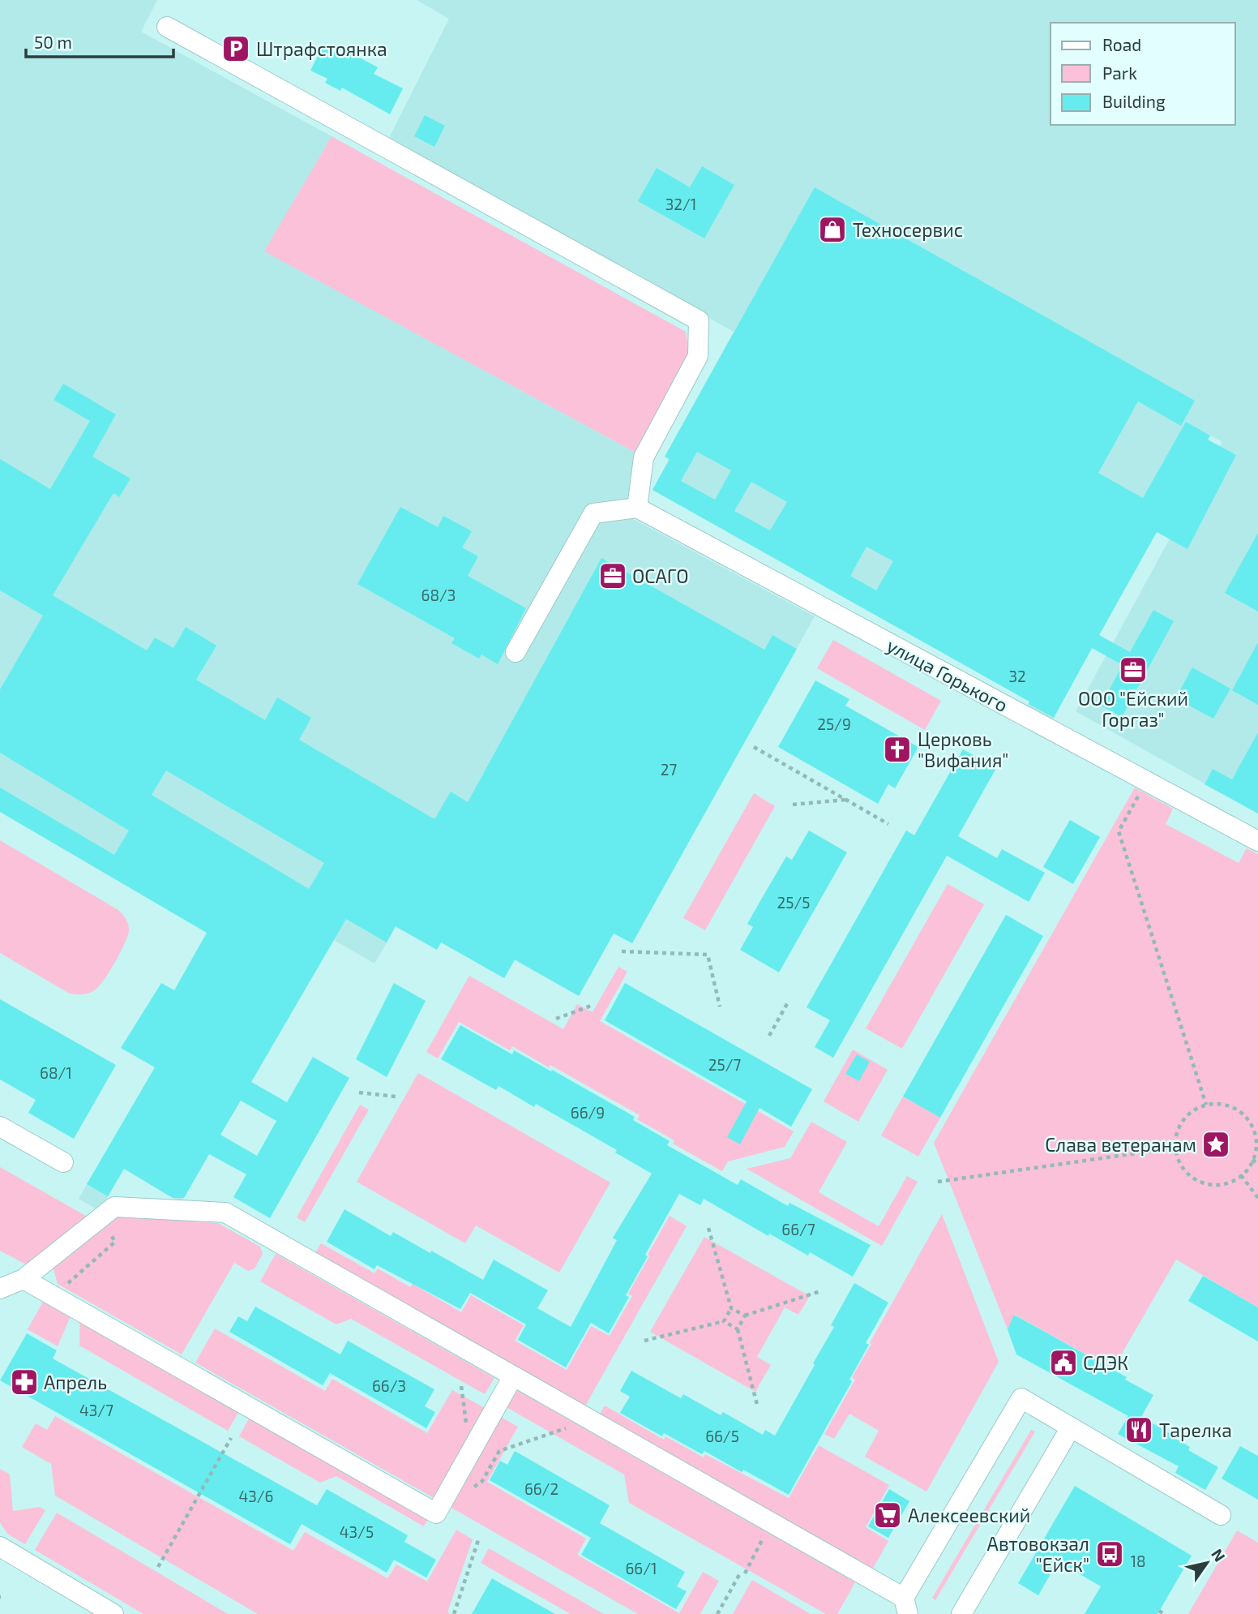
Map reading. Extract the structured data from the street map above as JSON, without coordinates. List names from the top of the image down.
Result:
{
  "streets": {
    "street": ["улица Горького"]
  },
  "places": {
    "parking": ["Штрафстоянка"],
    "shop": ["Техносервис"],
    "office": ["ОСАГО", "ООО \"Ейский Горгаз\""],
    "church": ["Церковь \"Вифания\""],
    "place": ["Слава ветеранам"],
    "public building": ["СДЭК"],
    "pharmacy": ["Апрель"],
    "restaurant": ["Тарелка"],
    "supermarket": ["Алексеевский"],
    "bus stop": ["Автовокзал \"Ейск\""]
  },
  "house_numbers": [
    "32/1",
    "68/3",
    "32",
    "25/9",
    "27",
    "25/5",
    "25/7",
    "68/1",
    "66/9",
    "66/7",
    "66/3",
    "43/7",
    "66/5",
    "66/2",
    "43/6",
    "43/5",
    "18",
    "66/1"
  ],
  "legend": ["Road", "Park", "Building"],
  "scale_bar": "50 m",
  "north": "top right"
}
